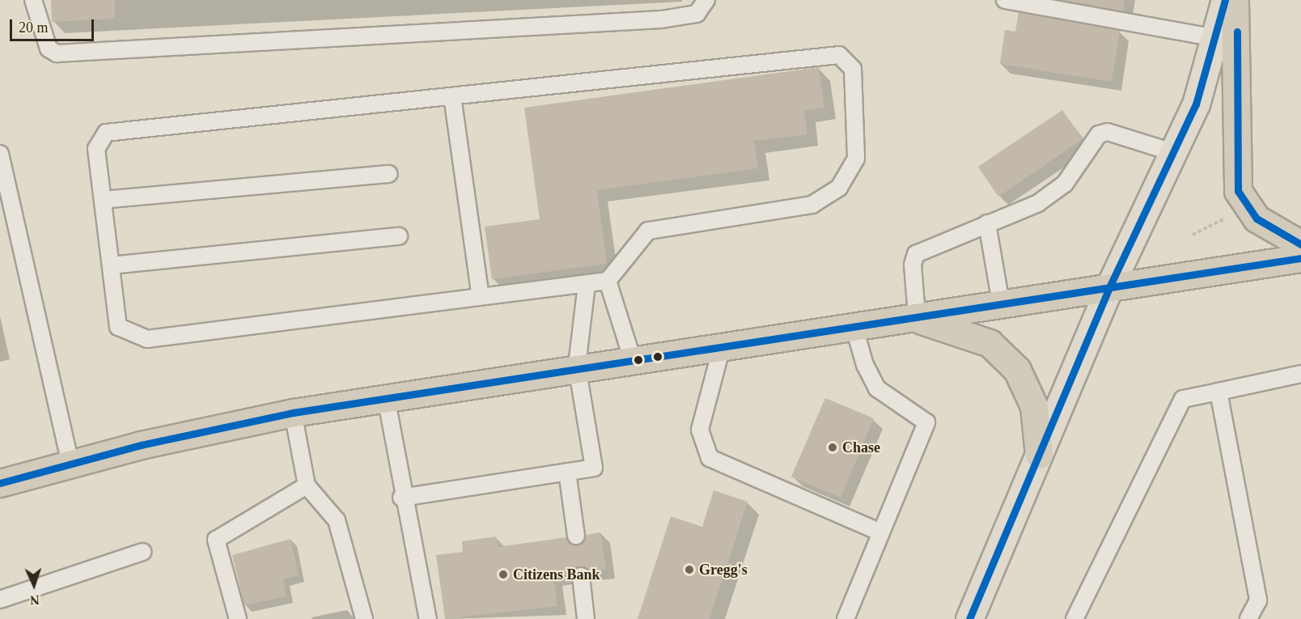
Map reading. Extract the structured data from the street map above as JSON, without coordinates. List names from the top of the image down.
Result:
{
  "places": ["Chase", "Gregg's", "Citizens Bank"],
  "scale_bar": "20 m",
  "north": "bottom"
}
